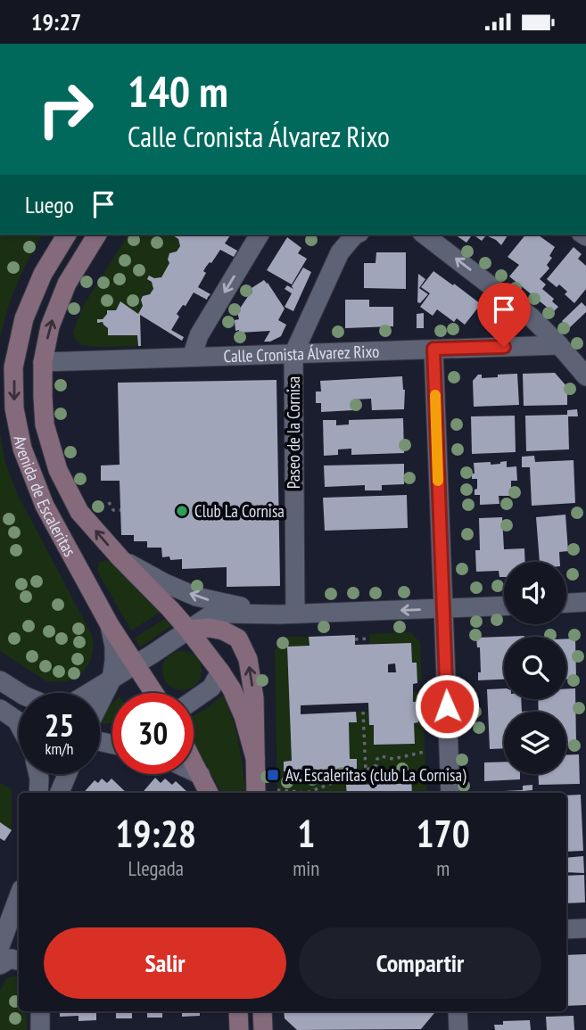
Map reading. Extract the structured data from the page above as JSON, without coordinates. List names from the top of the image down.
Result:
{
  "streets": {
    "street": ["Calle Cronista Álvarez Rixo", "Paseo de la Cornisa", "Avenida de Escaleritas"]
  },
  "crossings": [
    ["Calle Cronista Álvarez Rixo", "Paseo de la Cornisa"],
    ["Calle Cronista Álvarez Rixo", "Avenida de Escaleritas"]
  ],
  "places": {
    "other": ["Club La Cornisa"],
    "transit": ["Av. Escaleritas (club La Cornisa)"]
  },
  "page": {
    "status": "19:27",
    "turn": ["140 m", "Calle Cronista Álvarez Rixo"],
    "then": "Luego",
    "speed": "25 km/h",
    "limit": "30",
    "eta": [
      "19:28",
      "Llegada",
      "1",
      "min",
      "170",
      "m"
    ],
    "buttons": ["Salir", "Compartir"]
  }
}
